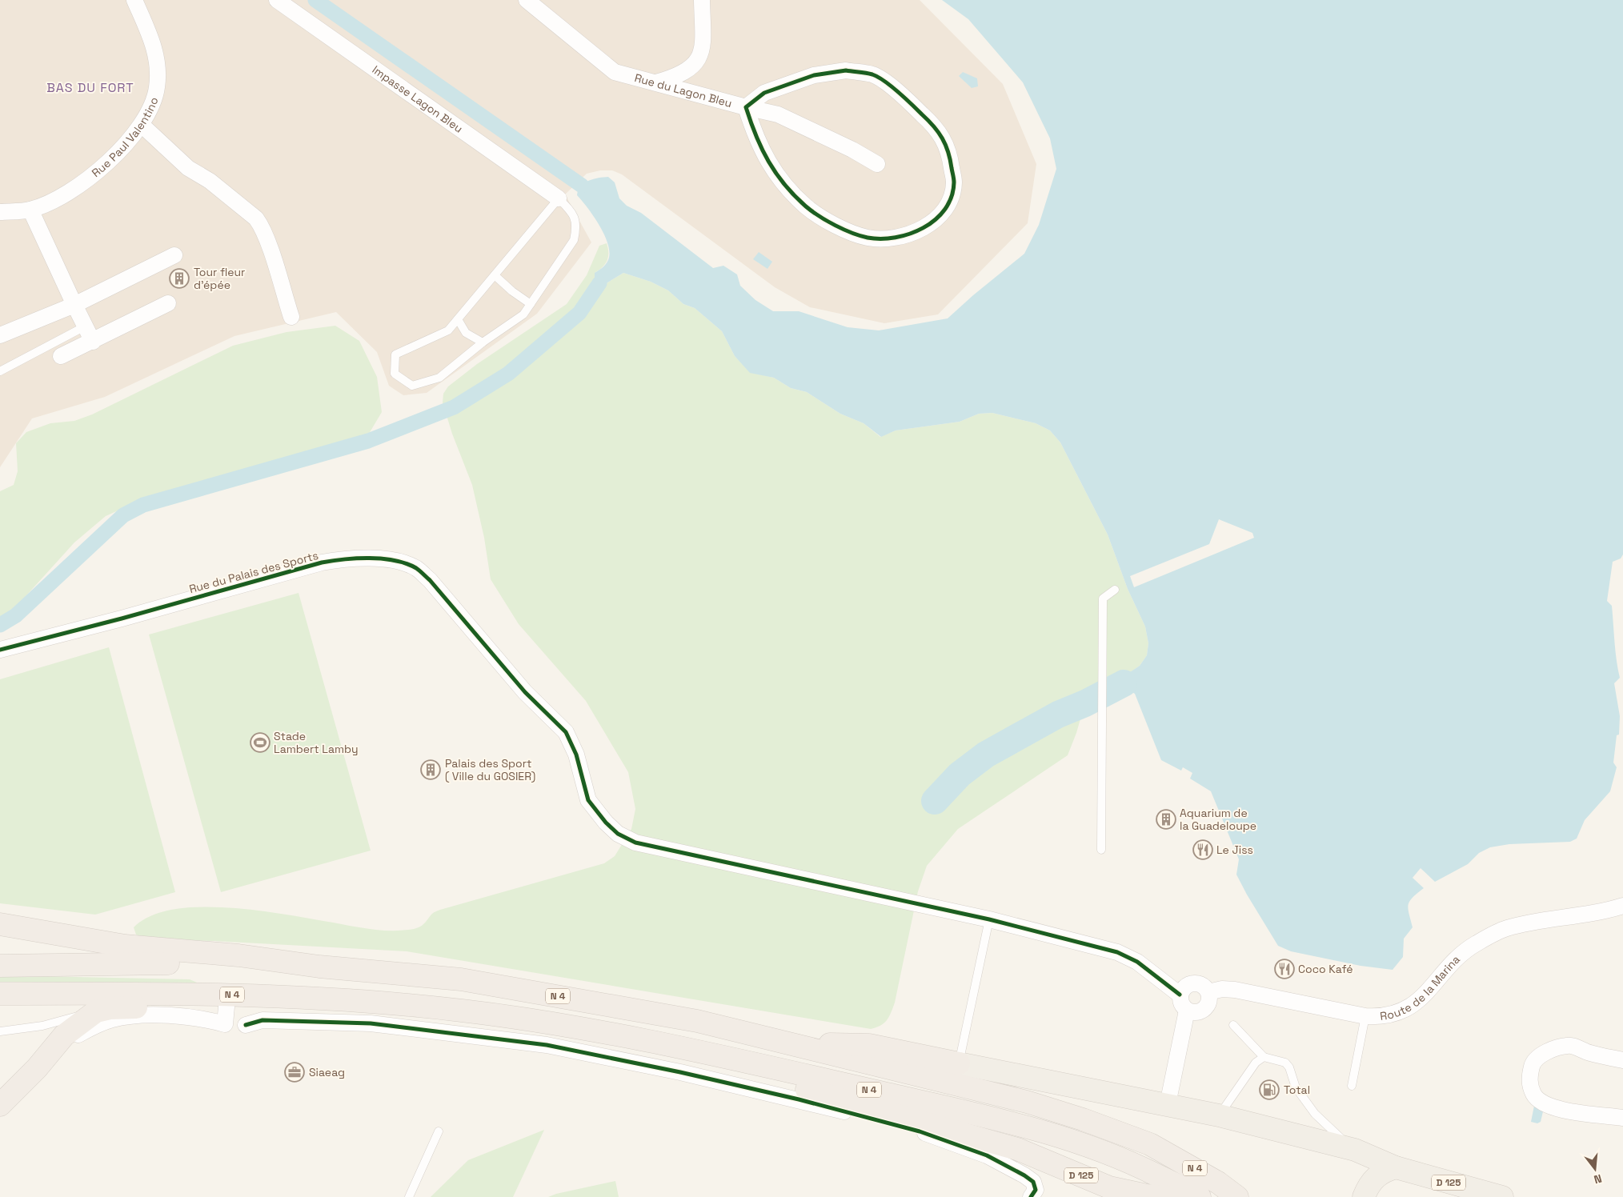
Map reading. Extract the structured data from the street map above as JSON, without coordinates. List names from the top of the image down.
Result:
{
  "streets": {
    "highway": ["N 4", "D 125"],
    "street": [
      "Rue du Lagon Bleu",
      "Impasse Lagon Bleu",
      "Rue Paul Valentino",
      "Rue du Palais des Sports",
      "Route de la Marina"
    ]
  },
  "crossings": [
    ["Rue du Palais des Sports", "Route de la Marina"],
    ["N 4", "D 125"]
  ],
  "districts": ["BAS DU FORT"],
  "places": {
    "building": ["Tour fleur d'épée", "Palais des Sport ( Ville du GOSIER)", "Aquarium de la Guadeloupe"],
    "sports": ["Stade Lambert Lamby"],
    "restaurant": ["Le Jiss", "Coco Kafé"],
    "office": ["Siaeag"],
    "fuel station": ["Total"]
  },
  "north": "bottom"
}
